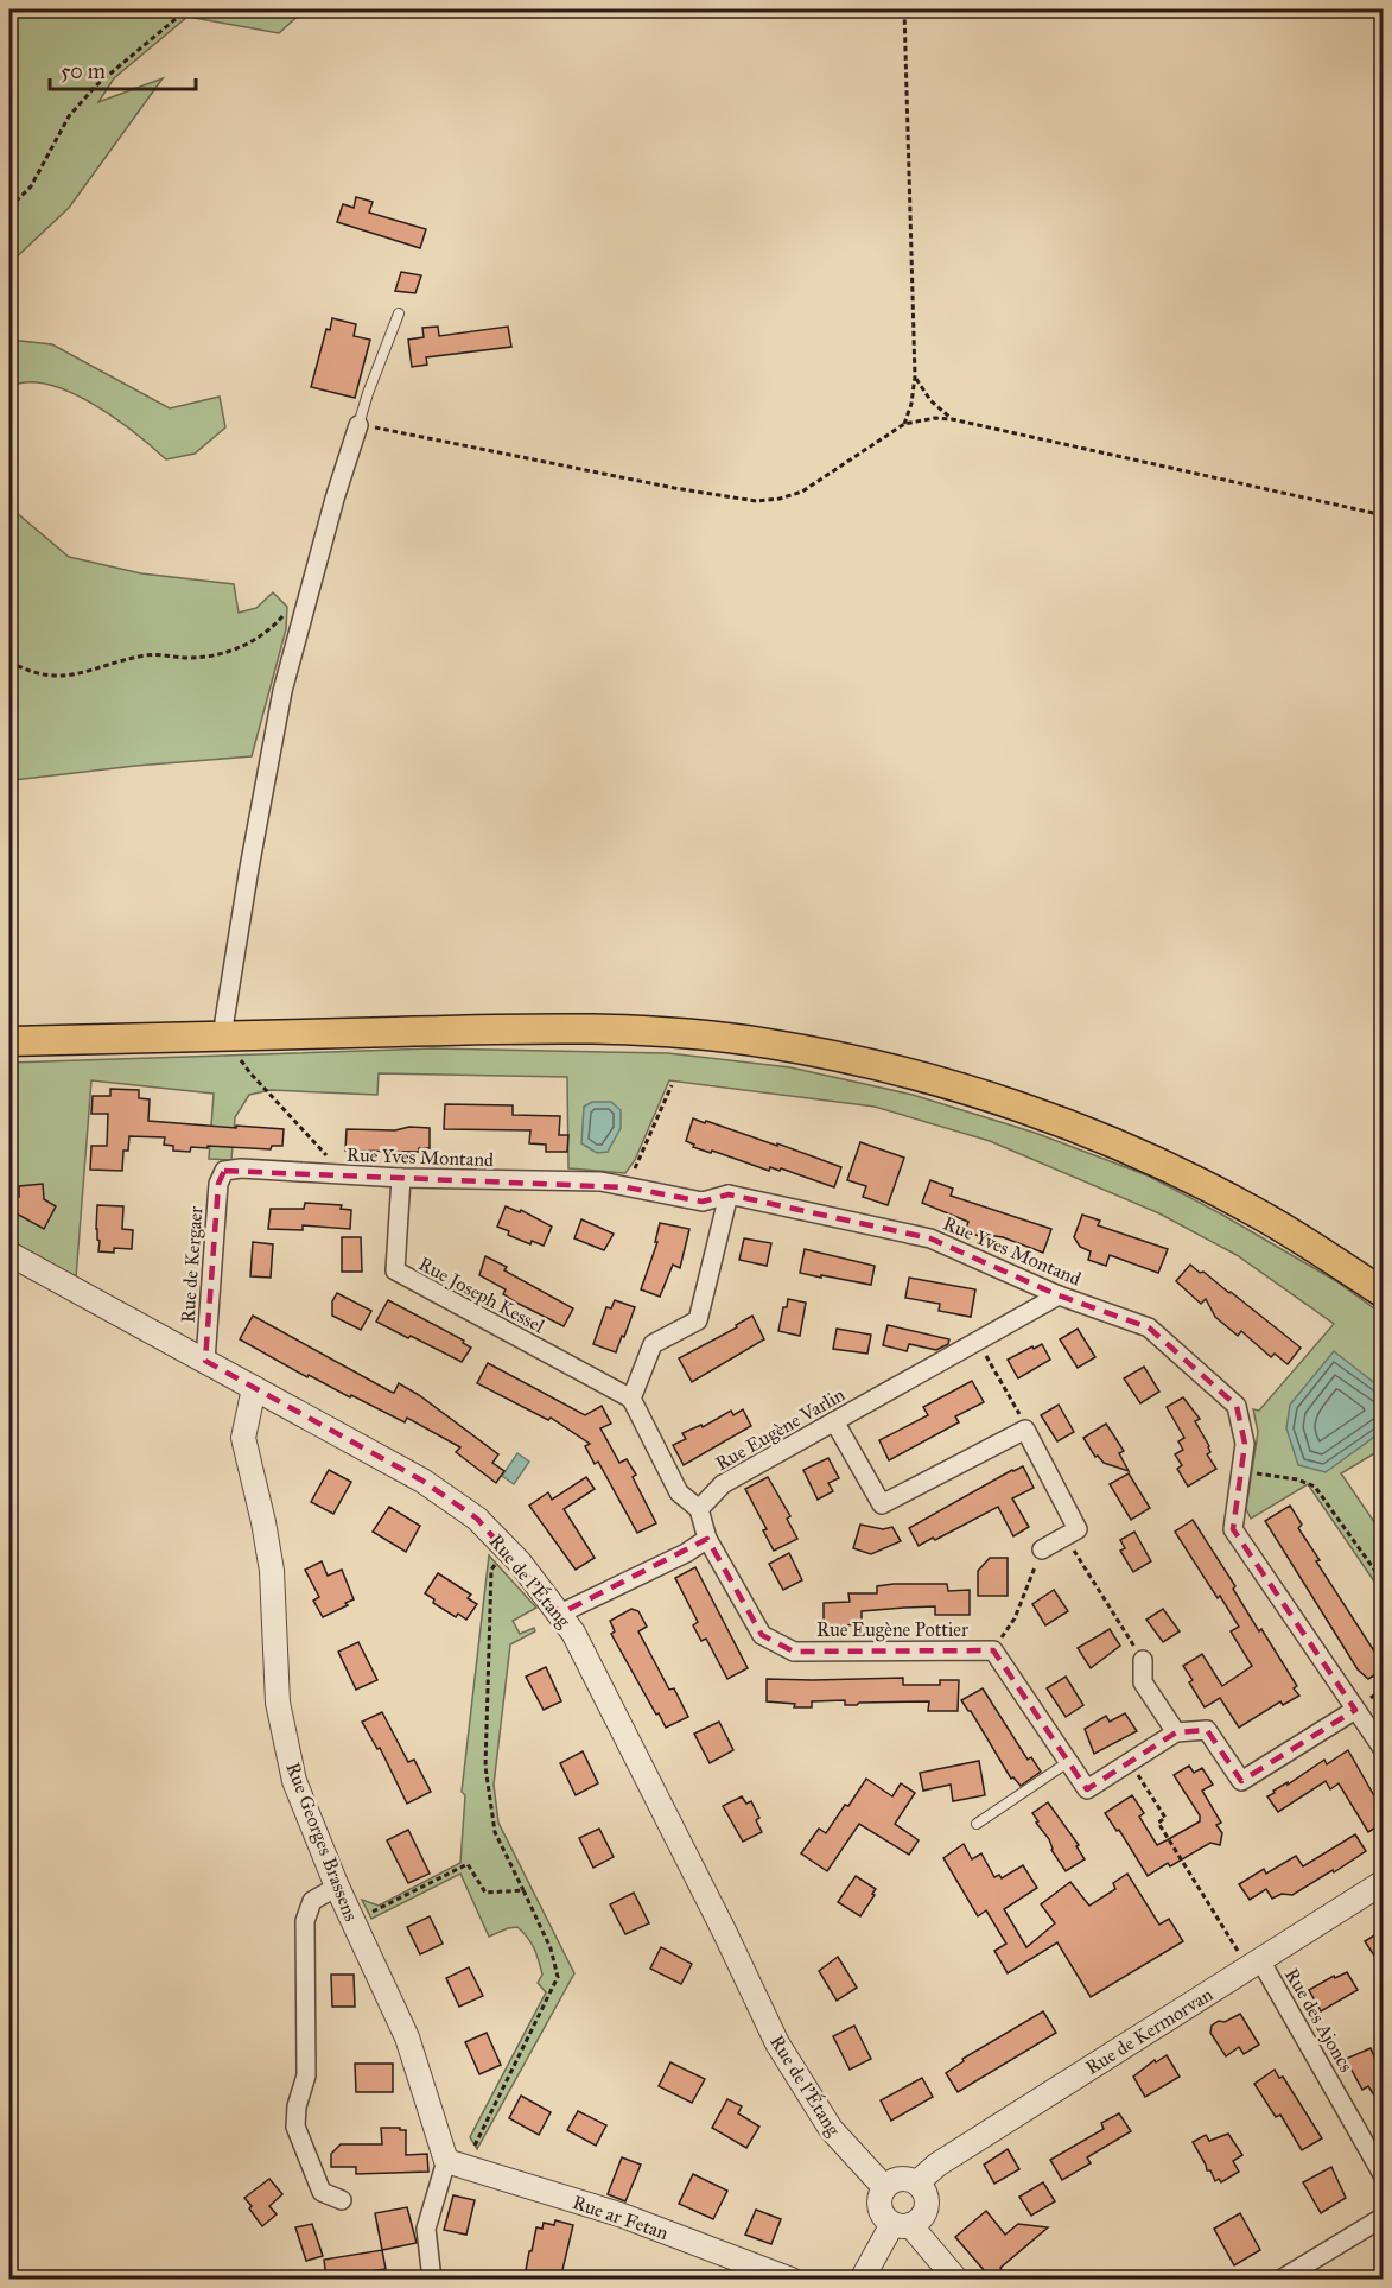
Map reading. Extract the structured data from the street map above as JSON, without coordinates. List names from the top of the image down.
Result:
{
  "streets": {
    "street": [
      "Rue Yves Montand",
      "Rue de Kergaer",
      "Rue Joseph Kessel",
      "Rue Eugène Varlin",
      "Rue de l'Étang",
      "Rue Eugène Pottier",
      "Rue Georges Brassens",
      "Rue des Ajoncs",
      "Rue de Kermorvan",
      "Rue ar Fetan"
    ]
  },
  "crossings": [
    ["Rue Yves Montand", "Rue de Kergaer"],
    ["Rue Yves Montand", "Rue Joseph Kessel"],
    ["Rue Yves Montand", "Rue Eugène Varlin"],
    ["Rue de Kergaer", "Rue de l'Étang"],
    ["Rue de l'Étang", "Rue Georges Brassens"],
    ["Rue de l'Étang", "Rue de Kermorvan"],
    ["Rue Georges Brassens", "Rue ar Fetan"],
    ["Rue des Ajoncs", "Rue de Kermorvan"]
  ],
  "scale_bar": "50 m"
}
